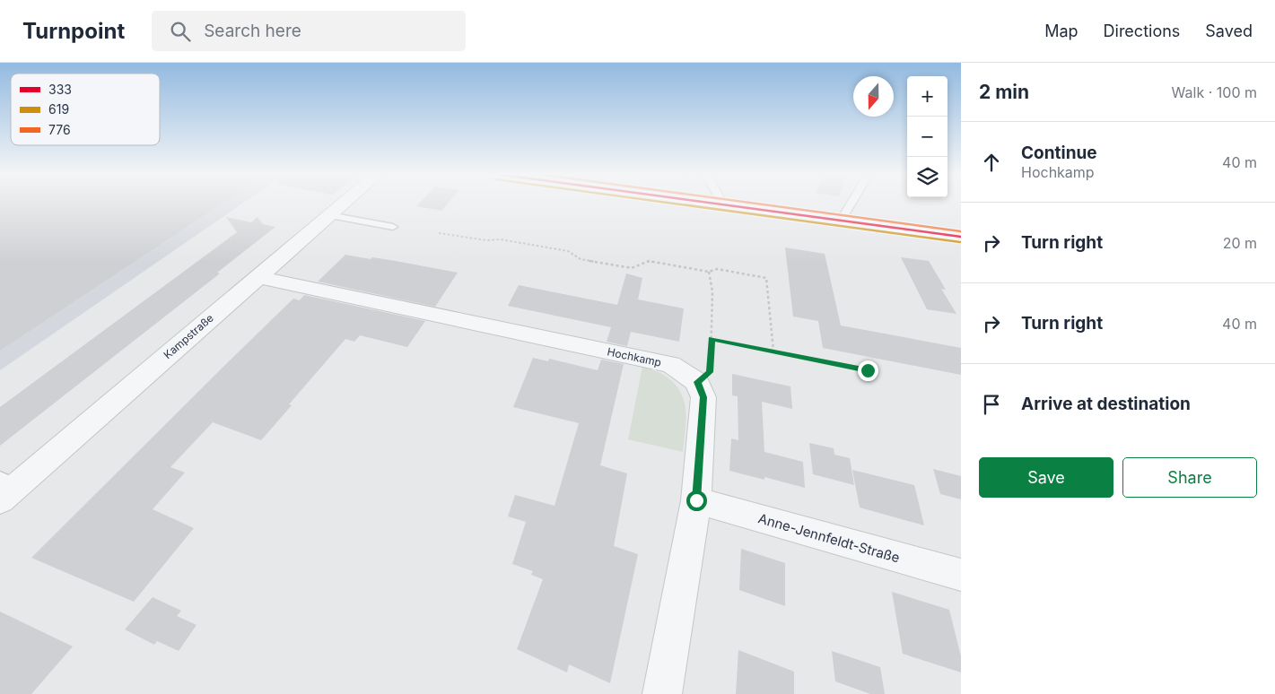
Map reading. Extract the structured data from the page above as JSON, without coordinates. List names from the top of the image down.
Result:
{
  "streets": {
    "street": ["Kampstraße", "Hochkamp", "Anne-Jennfeldt-Straße"]
  },
  "crossings": [
    ["Kampstraße", "Hochkamp"]
  ],
  "lines": ["transit line 333", "transit line 619", "transit line 776"],
  "legend": ["333", "619", "776"],
  "north": "bottom",
  "page": {
    "header": "Turnpoint",
    "search": "Search here",
    "nav": ["Map", "Directions", "Saved"],
    "heading": ["2 min", "Walk · 100 m"],
    "map_buttons": ["+", "−"],
    "list": [
      ["Continue", "Hochkamp", "40 m"],
      ["Turn right", "20 m"],
      ["Turn right", "40 m"],
      "Arrive at destination"
    ],
    "buttons": ["Save", "Share"]
  }
}
